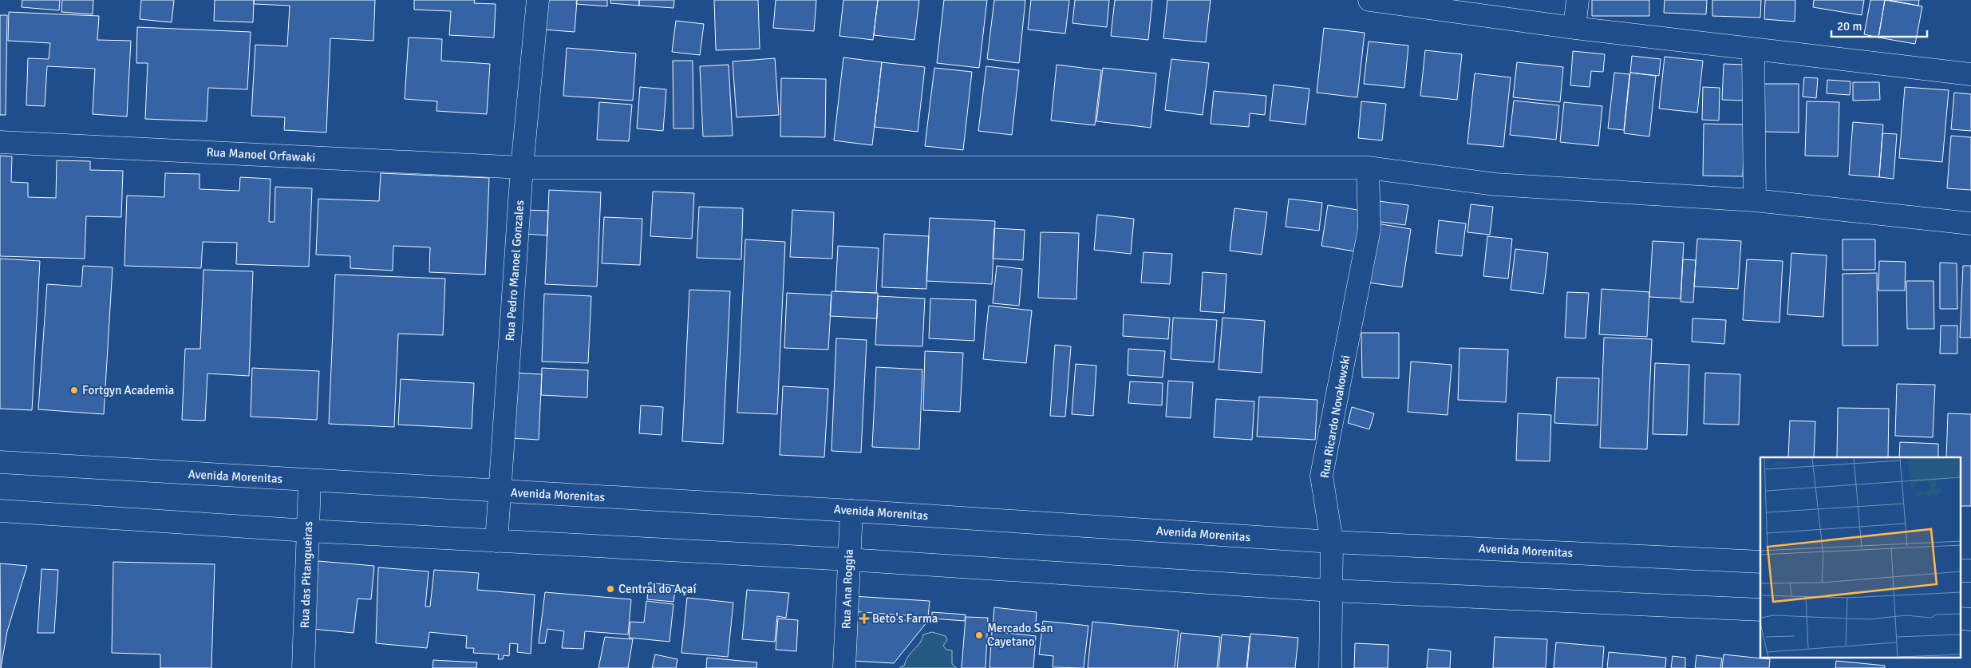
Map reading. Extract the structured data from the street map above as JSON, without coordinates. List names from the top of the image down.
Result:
{
  "streets": {
    "street": [
      "Rua Manoel Orfawaki",
      "Rua Pedro Manoel Gonzales",
      "Rua Ricardo Novakowski",
      "Avenida Morenitas",
      "Rua das Pitangueiras",
      "Rua Ana Roggia"
    ]
  },
  "crossings": [
    ["Rua Manoel Orfawaki", "Rua Pedro Manoel Gonzales"],
    ["Rua Manoel Orfawaki", "Rua Ricardo Novakowski"],
    ["Rua Pedro Manoel Gonzales", "Avenida Morenitas"],
    ["Rua Ricardo Novakowski", "Avenida Morenitas"],
    ["Avenida Morenitas", "Rua das Pitangueiras"],
    ["Avenida Morenitas", "Rua Ana Roggia"]
  ],
  "places": {
    "other": ["Fortgyn Academia", "Central do Açaí", "Mercado San Cayetano"],
    "health": ["Beto's Farma"]
  },
  "scale_bar": "20 m"
}
